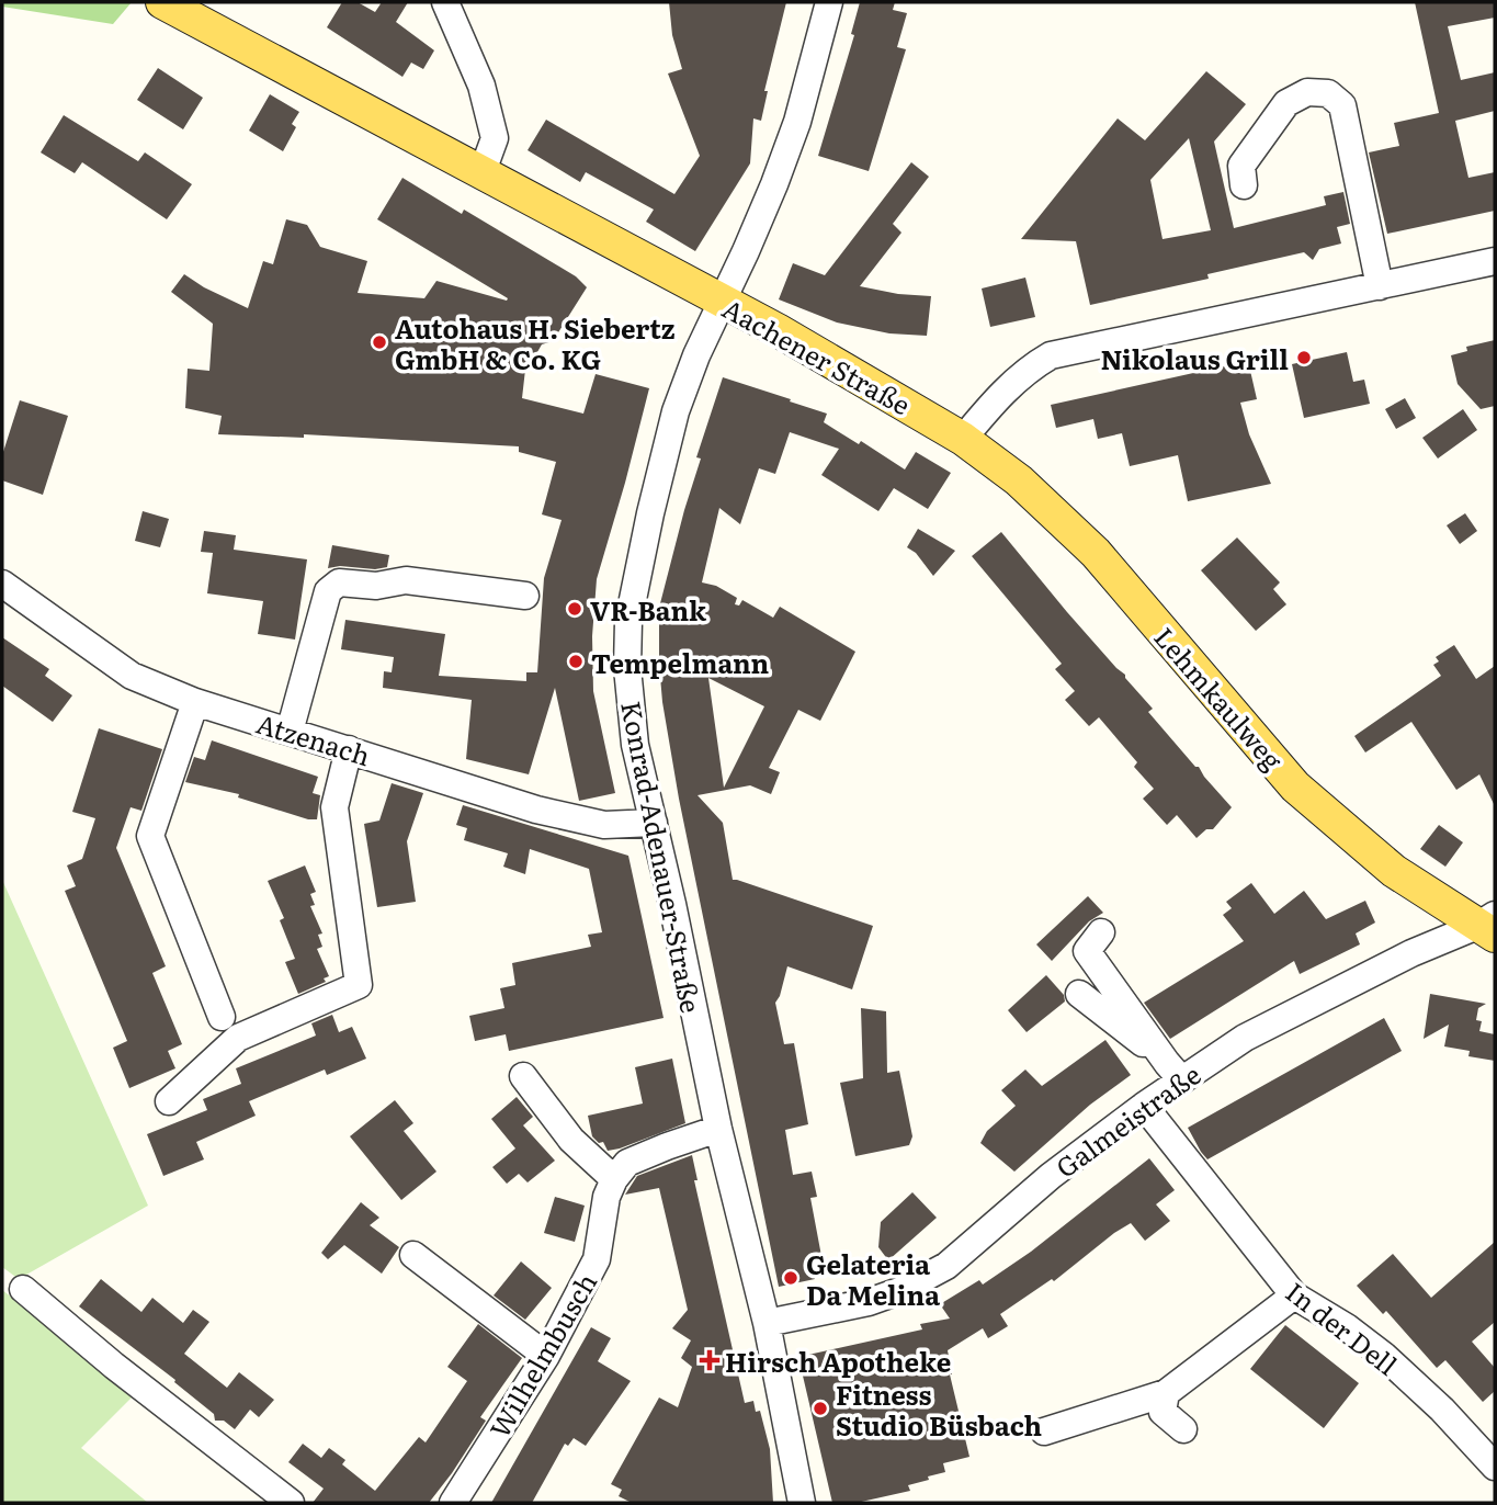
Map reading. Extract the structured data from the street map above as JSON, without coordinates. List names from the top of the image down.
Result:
{
  "streets": {
    "main road": ["Aachener Straße", "Lehmkaulweg"],
    "street": [
      "Atzenach",
      "Konrad-Adenauer-Straße",
      "Galmeistraße",
      "In der Dell",
      "Wilhelmbusch"
    ]
  },
  "crossings": [
    ["Aachener Straße", "Lehmkaulweg"],
    ["Aachener Straße", "Konrad-Adenauer-Straße"],
    ["Lehmkaulweg", "Galmeistraße"],
    ["Atzenach", "Konrad-Adenauer-Straße"],
    ["Konrad-Adenauer-Straße", "Galmeistraße"],
    ["Galmeistraße", "In der Dell"]
  ],
  "places": {
    "other": [
      "Autohaus H. Siebertz GmbH & Co. KG",
      "Nikolaus Grill",
      "VR-Bank",
      "Tempelmann",
      "Gelateria Da Melina",
      "Fitness Studio Büsbach"
    ],
    "health": ["Hirsch Apotheke"]
  }
}
